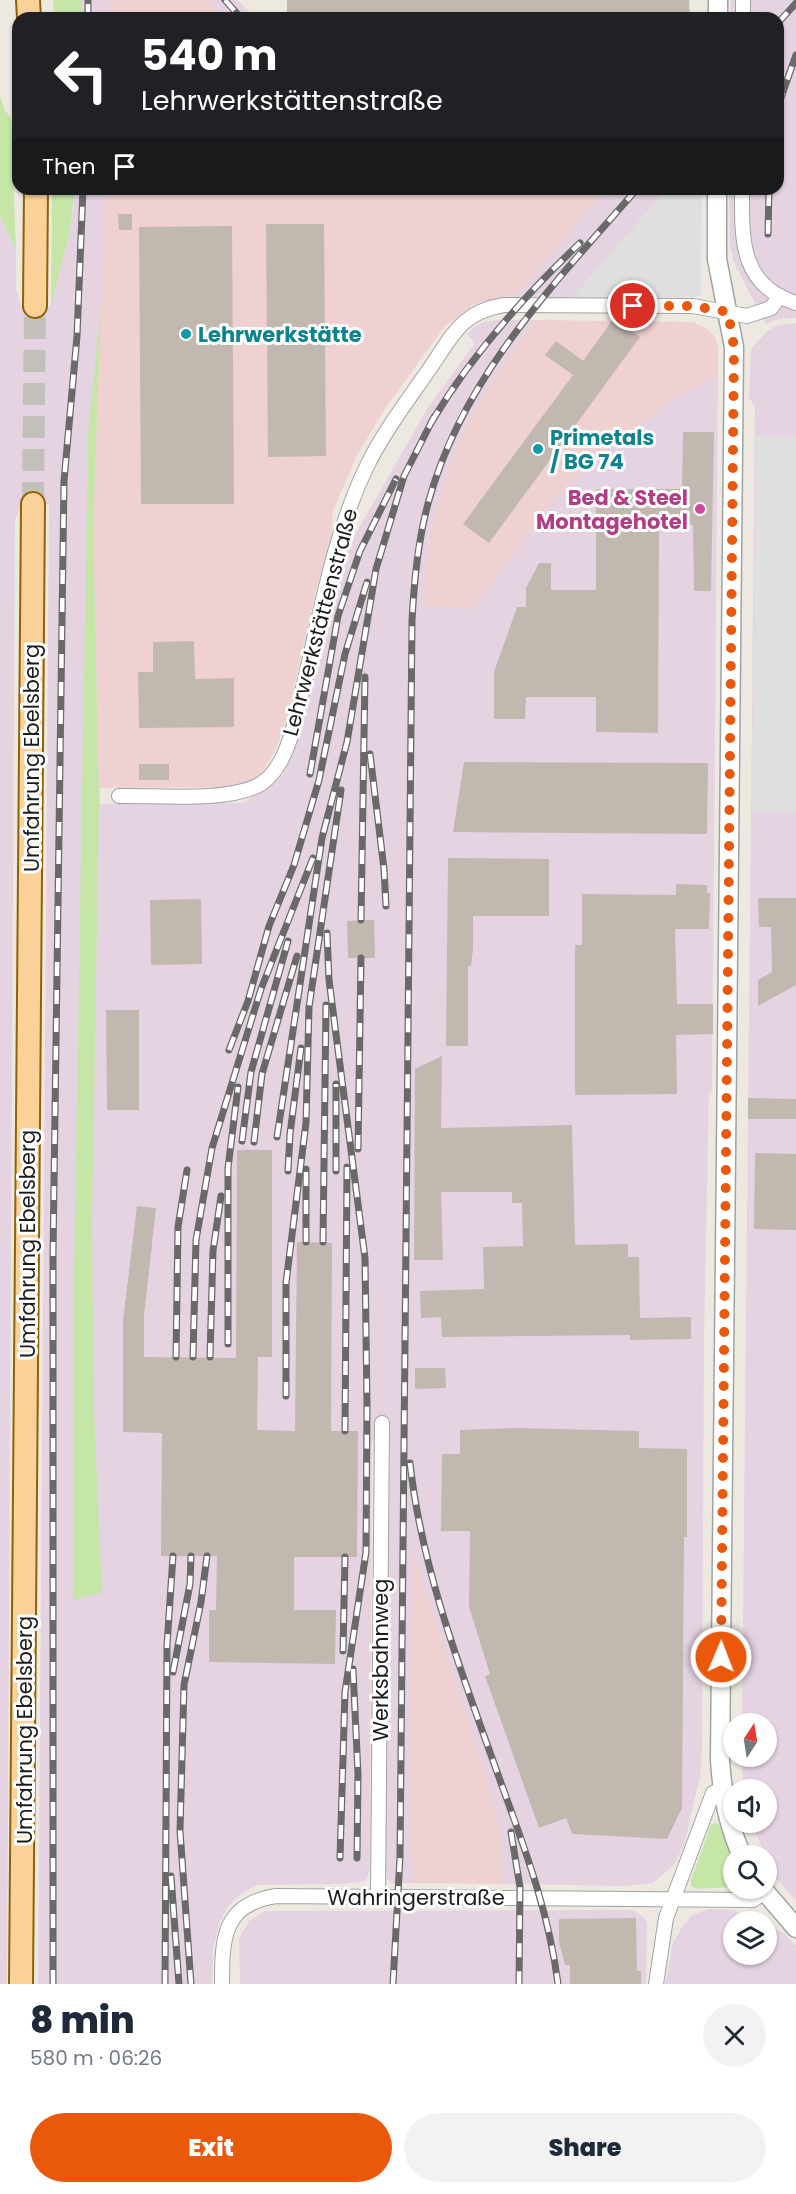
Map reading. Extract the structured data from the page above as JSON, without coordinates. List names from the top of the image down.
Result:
{
  "streets": {
    "main road": ["Umfahrung Ebelsberg"],
    "street": ["Lehrwerkstättenstraße", "Werksbahnweg", "Wahringerstraße"]
  },
  "crossings": [
    ["Werksbahnweg", "Wahringerstraße"]
  ],
  "places": ["Lehrwerkstätte", "Primetals / BG 74", "Bed & Steel Montagehotel"],
  "north": "top",
  "page": {
    "turn": ["540 m", "Lehrwerkstättenstraße"],
    "then": "Then",
    "heading": ["8 min", "580 m · 06:26"],
    "buttons": ["Exit", "Share"]
  }
}
